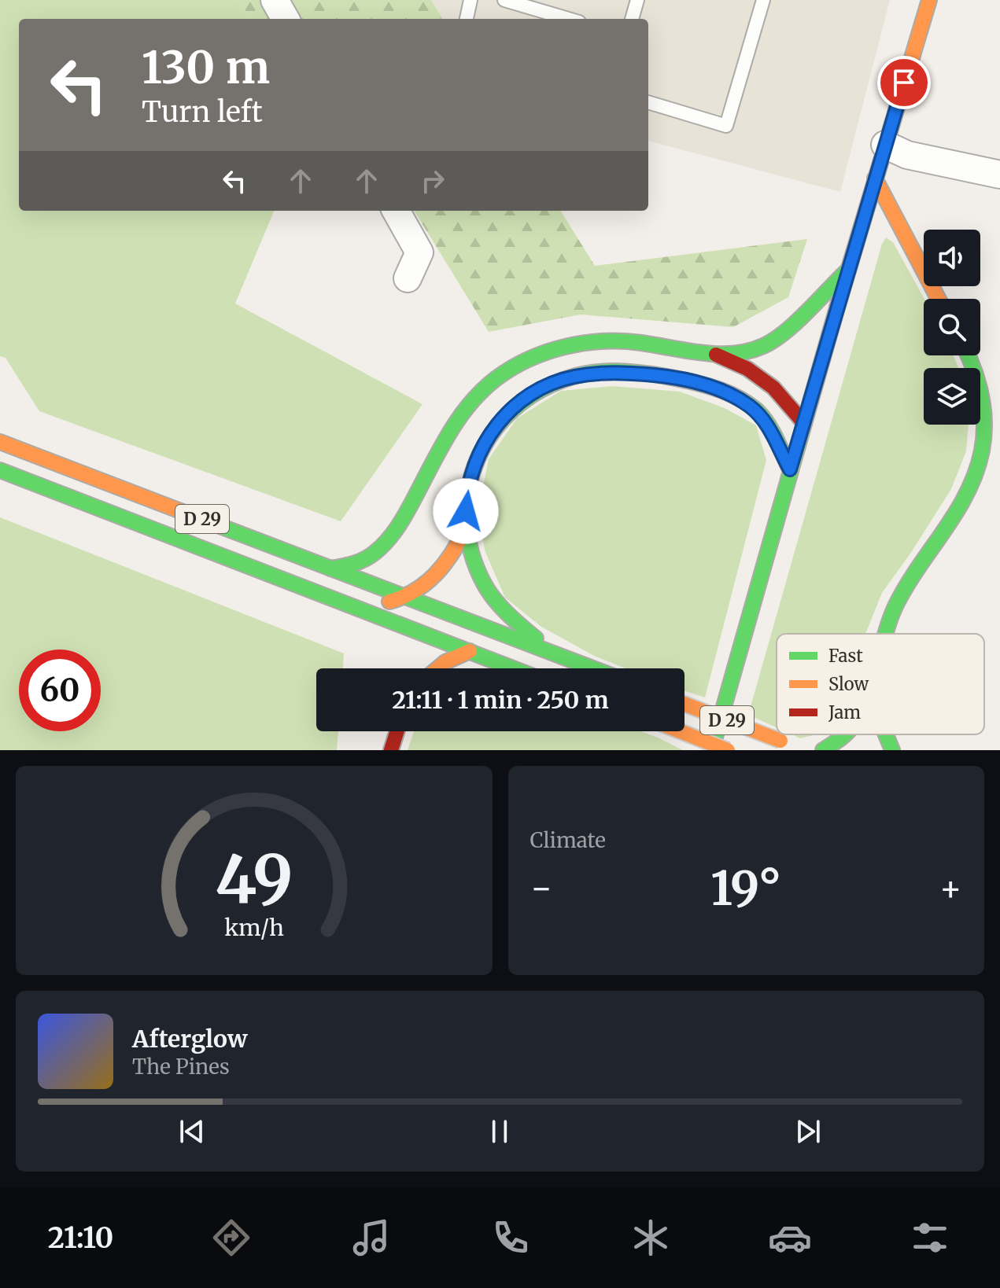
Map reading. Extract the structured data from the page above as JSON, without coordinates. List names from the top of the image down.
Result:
{
  "streets": {
    "main road": ["D 29"]
  },
  "legend": ["Fast", "Slow", "Jam"],
  "page": {
    "turn": ["130 m", "Turn left"],
    "limit": "60",
    "trip": "21:11 · 1 min · 250 m",
    "tile": "Climate",
    "heat": ["−", "19°", "+"],
    "song": ["Afterglow", "The Pines"],
    "tabs": "21:10",
    "gauge": ["49", "km/h"]
  }
}
